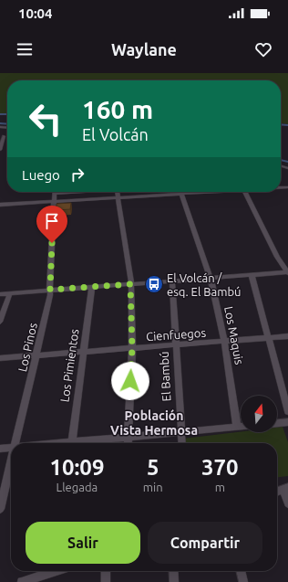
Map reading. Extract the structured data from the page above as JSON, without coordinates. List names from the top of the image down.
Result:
{
  "streets": {
    "street": [
      "Cienfuegos",
      "Los Maquis",
      "Los Pinos",
      "Los Pimientos",
      "El Bambú"
    ]
  },
  "crossings": [
    ["Cienfuegos", "Los Maquis"],
    ["Cienfuegos", "Los Pinos"],
    ["Cienfuegos", "Los Pimientos"],
    ["Cienfuegos", "El Bambú"]
  ],
  "districts": ["Población Vista Hermosa"],
  "places": {
    "bus stop": ["El Volcán / esq. El Bambú"]
  },
  "north": "top",
  "page": {
    "status": "10:04",
    "header": "Waylane",
    "turn": ["160 m", "El Volcán"],
    "then": "Luego",
    "eta": [
      "10:09",
      "Llegada",
      "5",
      "min",
      "370",
      "m"
    ],
    "buttons": ["Salir", "Compartir"]
  }
}
